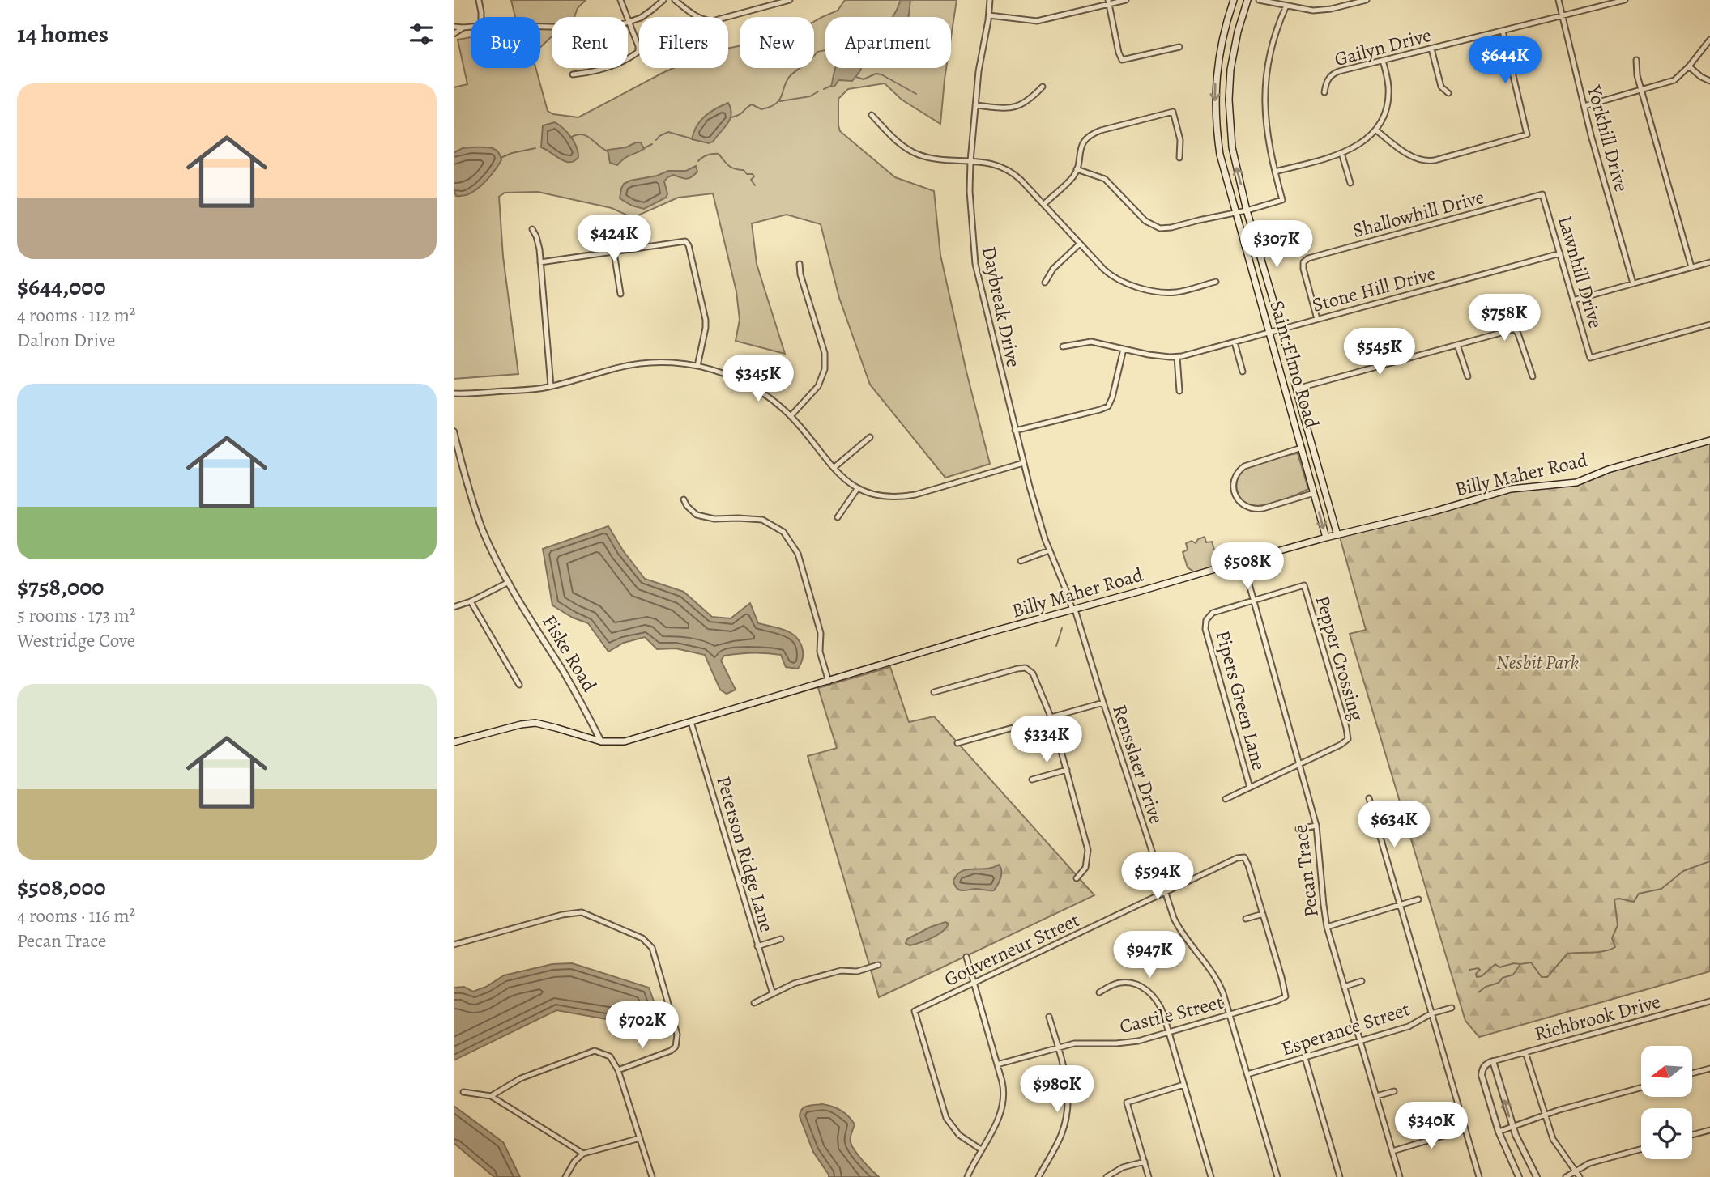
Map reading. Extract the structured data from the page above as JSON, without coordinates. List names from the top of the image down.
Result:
{
  "streets": {
    "main road": ["Saint Elmo Road", "Billy Maher Road"],
    "street": [
      "Gailyn Drive",
      "Yorkhill Drive",
      "Shallowhill Drive",
      "Lawnhill Drive",
      "Stone Hill Drive",
      "Daybreak Drive",
      "Fiske Road",
      "Pepper Crossing",
      "Pipers Green Lane",
      "Rensslaer Drive",
      "Peterson Ridge Lane",
      "Pecan Trace",
      "Gouverneur Street",
      "Castile Street",
      "Richbrook Drive",
      "Esperance Street"
    ]
  },
  "crossings": [
    ["Gailyn Drive", "Yorkhill Drive"],
    ["Shallowhill Drive", "Lawnhill Drive"],
    ["Shallowhill Drive", "Stone Hill Drive"],
    ["Lawnhill Drive", "Stone Hill Drive"],
    ["Stone Hill Drive", "Saint Elmo Road"],
    ["Daybreak Drive", "Billy Maher Road"],
    ["Daybreak Drive", "Rensslaer Drive"],
    ["Saint Elmo Road", "Billy Maher Road"],
    ["Billy Maher Road", "Fiske Road"],
    ["Billy Maher Road", "Rensslaer Drive"],
    ["Billy Maher Road", "Peterson Ridge Lane"],
    ["Billy Maher Road", "Pecan Trace"],
    ["Pepper Crossing", "Pipers Green Lane"],
    ["Pepper Crossing", "Pecan Trace"],
    ["Pipers Green Lane", "Pecan Trace"],
    ["Rensslaer Drive", "Gouverneur Street"],
    ["Rensslaer Drive", "Castile Street"],
    ["Rensslaer Drive", "Esperance Street"],
    ["Pecan Trace", "Esperance Street"],
    ["Gouverneur Street", "Castile Street"]
  ],
  "parks": ["Nesbit Park"],
  "north": "left",
  "page": {
    "heading": "14 homes",
    "chip": [
      "Buy",
      "Rent",
      "Filters",
      "New",
      "Apartment"
    ],
    "price": [
      "$644K",
      "$424K",
      "$307K",
      "$758K",
      "$545K",
      "$345K",
      "$508K",
      "$334K",
      "$634K",
      "$594K",
      "$947K",
      "$702K",
      "$980K",
      "$340K"
    ],
    "list": [
      {
        "name": "$644,000",
        "note": "4 rooms · 112 m² · Dalron Drive"
      },
      {
        "name": "$758,000",
        "note": "5 rooms · 173 m² · Westridge Cove"
      },
      {
        "name": "$508,000",
        "note": "4 rooms · 116 m² · Pecan Trace"
      }
    ]
  }
}
